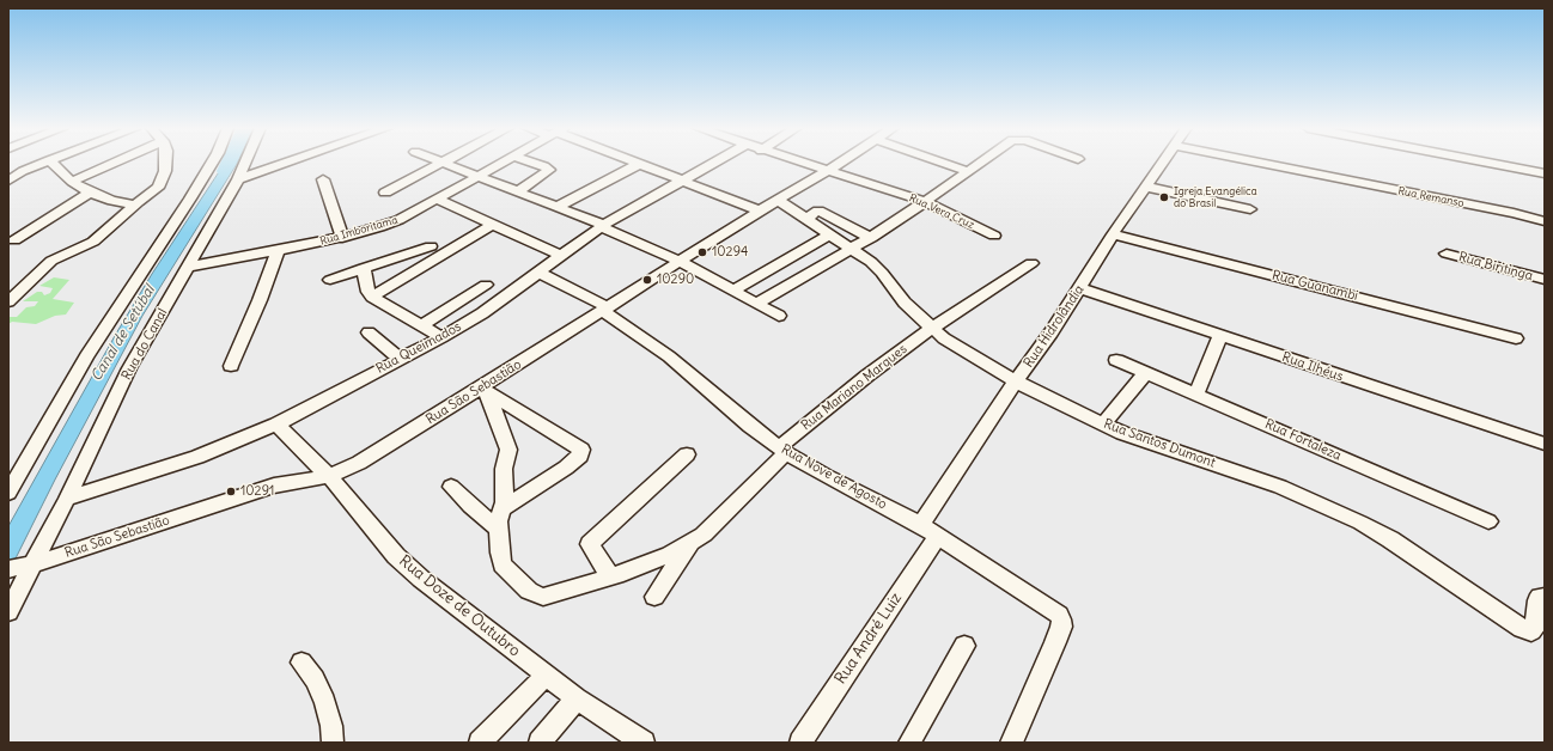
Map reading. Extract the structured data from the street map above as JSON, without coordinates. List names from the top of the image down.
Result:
{
  "streets": {
    "street": [
      "Rua Remanso",
      "Rua Vera Cruz",
      "Rua Imboritama",
      "Rua Biritinga",
      "Rua Guanambi",
      "Rua Hidrolândia",
      "Rua do Canal",
      "Rua Queimados",
      "Rua Ilhéus",
      "Rua Mariano Marques",
      "Rua São Sebastião",
      "Rua Fortaleza",
      "Rua Santos Dumont",
      "Rua Nove de Agosto",
      "Rua Doze de Outubro",
      "Rua André Luiz"
    ]
  },
  "crossings": [
    ["Rua Vera Cruz", "Rua São Sebastião"],
    ["Rua Imboritama", "Rua do Canal"],
    ["Rua Guanambi", "Rua Hidrolândia"],
    ["Rua Hidrolândia", "Rua Ilhéus"],
    ["Rua Hidrolândia", "Rua Santos Dumont"],
    ["Rua Hidrolândia", "Rua Nove de Agosto"],
    ["Rua Hidrolândia", "Rua André Luiz"],
    ["Rua do Canal", "Rua Queimados"],
    ["Rua do Canal", "Rua São Sebastião"],
    ["Rua Queimados", "Rua Nove de Agosto"],
    ["Rua Queimados", "Rua Doze de Outubro"],
    ["Rua Mariano Marques", "Rua Santos Dumont"],
    ["Rua Mariano Marques", "Rua Nove de Agosto"],
    ["Rua São Sebastião", "Rua Santos Dumont"],
    ["Rua São Sebastião", "Rua Nove de Agosto"],
    ["Rua São Sebastião", "Rua Doze de Outubro"],
    ["Rua Nove de Agosto", "Rua André Luiz"]
  ],
  "water": ["Canal de Setúbal"],
  "places": [
    "Igreja Evangélica do Brasil",
    "10294",
    "10290",
    "10291"
  ]
}
